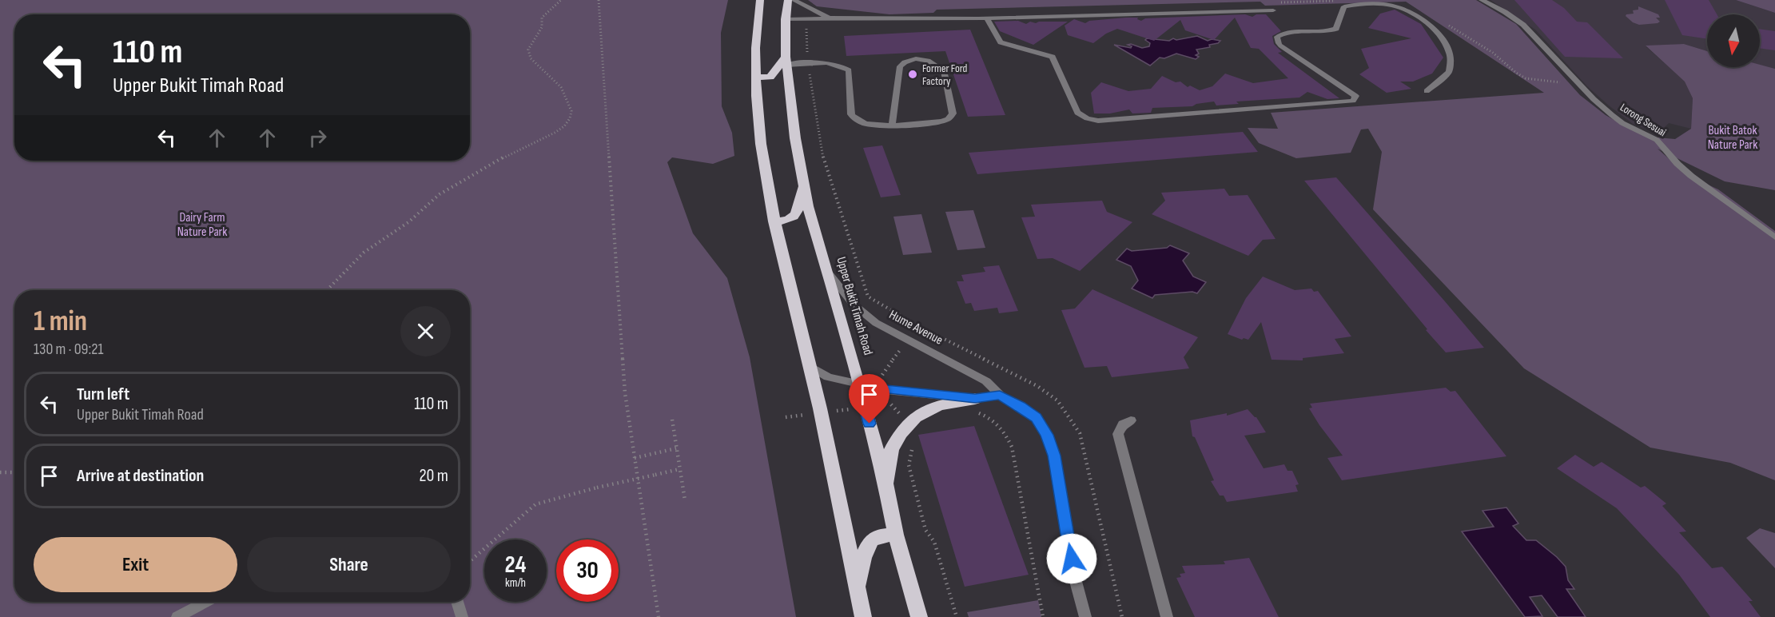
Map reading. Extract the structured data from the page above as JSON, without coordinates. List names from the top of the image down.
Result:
{
  "streets": {
    "highway": ["Upper Bukit Timah Road"],
    "street": ["Lorong Sesuai", "Hume Avenue"]
  },
  "crossings": [
    ["Upper Bukit Timah Road", "Hume Avenue"]
  ],
  "parks": ["Bukit Batok Nature Park", "Dairy Farm Nature Park"],
  "places": ["Former Ford Factory"],
  "north": "bottom",
  "page": {
    "turn": ["110 m", "Upper Bukit Timah Road"],
    "heading": ["1 min", "130 m · 09:21"],
    "list": [
      {
        "name": "Turn left",
        "note": "Upper Bukit Timah Road",
        "value": "110 m"
      },
      {
        "name": "Arrive at destination",
        "value": "20 m"
      }
    ],
    "buttons": ["Exit", "Share"],
    "speed": "24 km/h",
    "limit": "30"
  }
}
